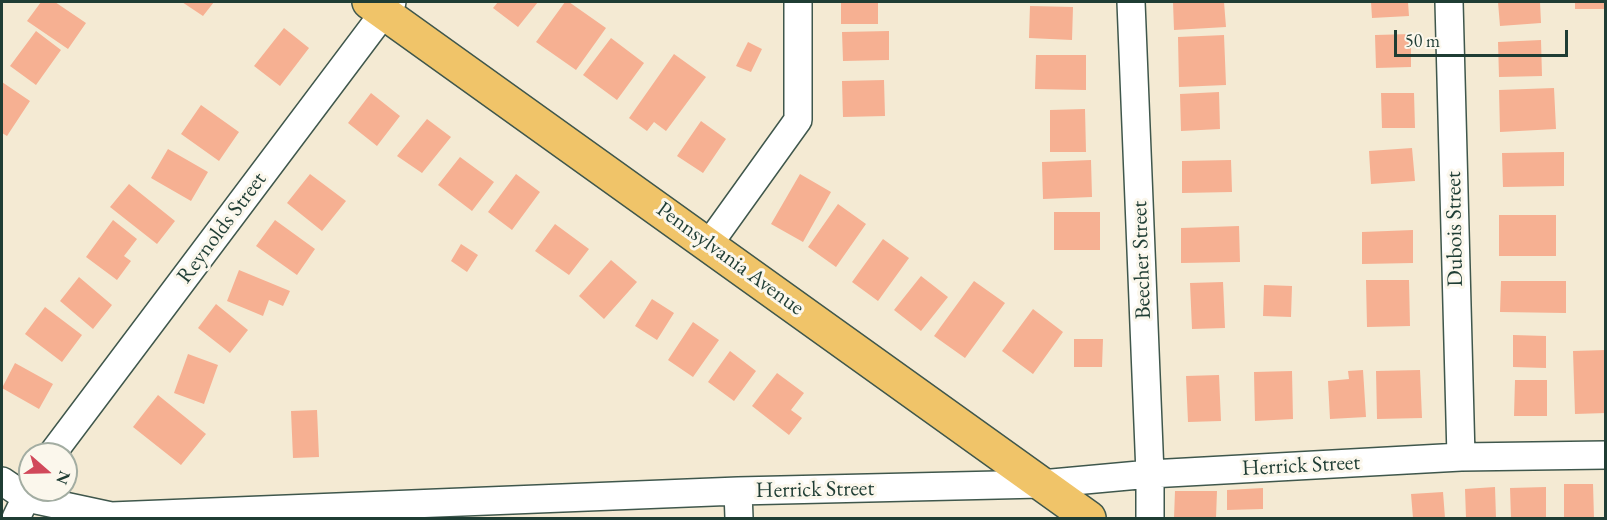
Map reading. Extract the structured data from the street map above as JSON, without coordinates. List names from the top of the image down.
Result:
{
  "streets": {
    "main road": ["Pennsylvania Avenue"],
    "street": [
      "Reynolds Street",
      "Dubois Street",
      "Beecher Street",
      "Herrick Street"
    ]
  },
  "crossings": [
    ["Reynolds Street", "Pennsylvania Avenue"],
    ["Dubois Street", "Herrick Street"],
    ["Pennsylvania Avenue", "Herrick Street"],
    ["Beecher Street", "Herrick Street"]
  ],
  "scale_bar": "50 m",
  "north": "right"
}
